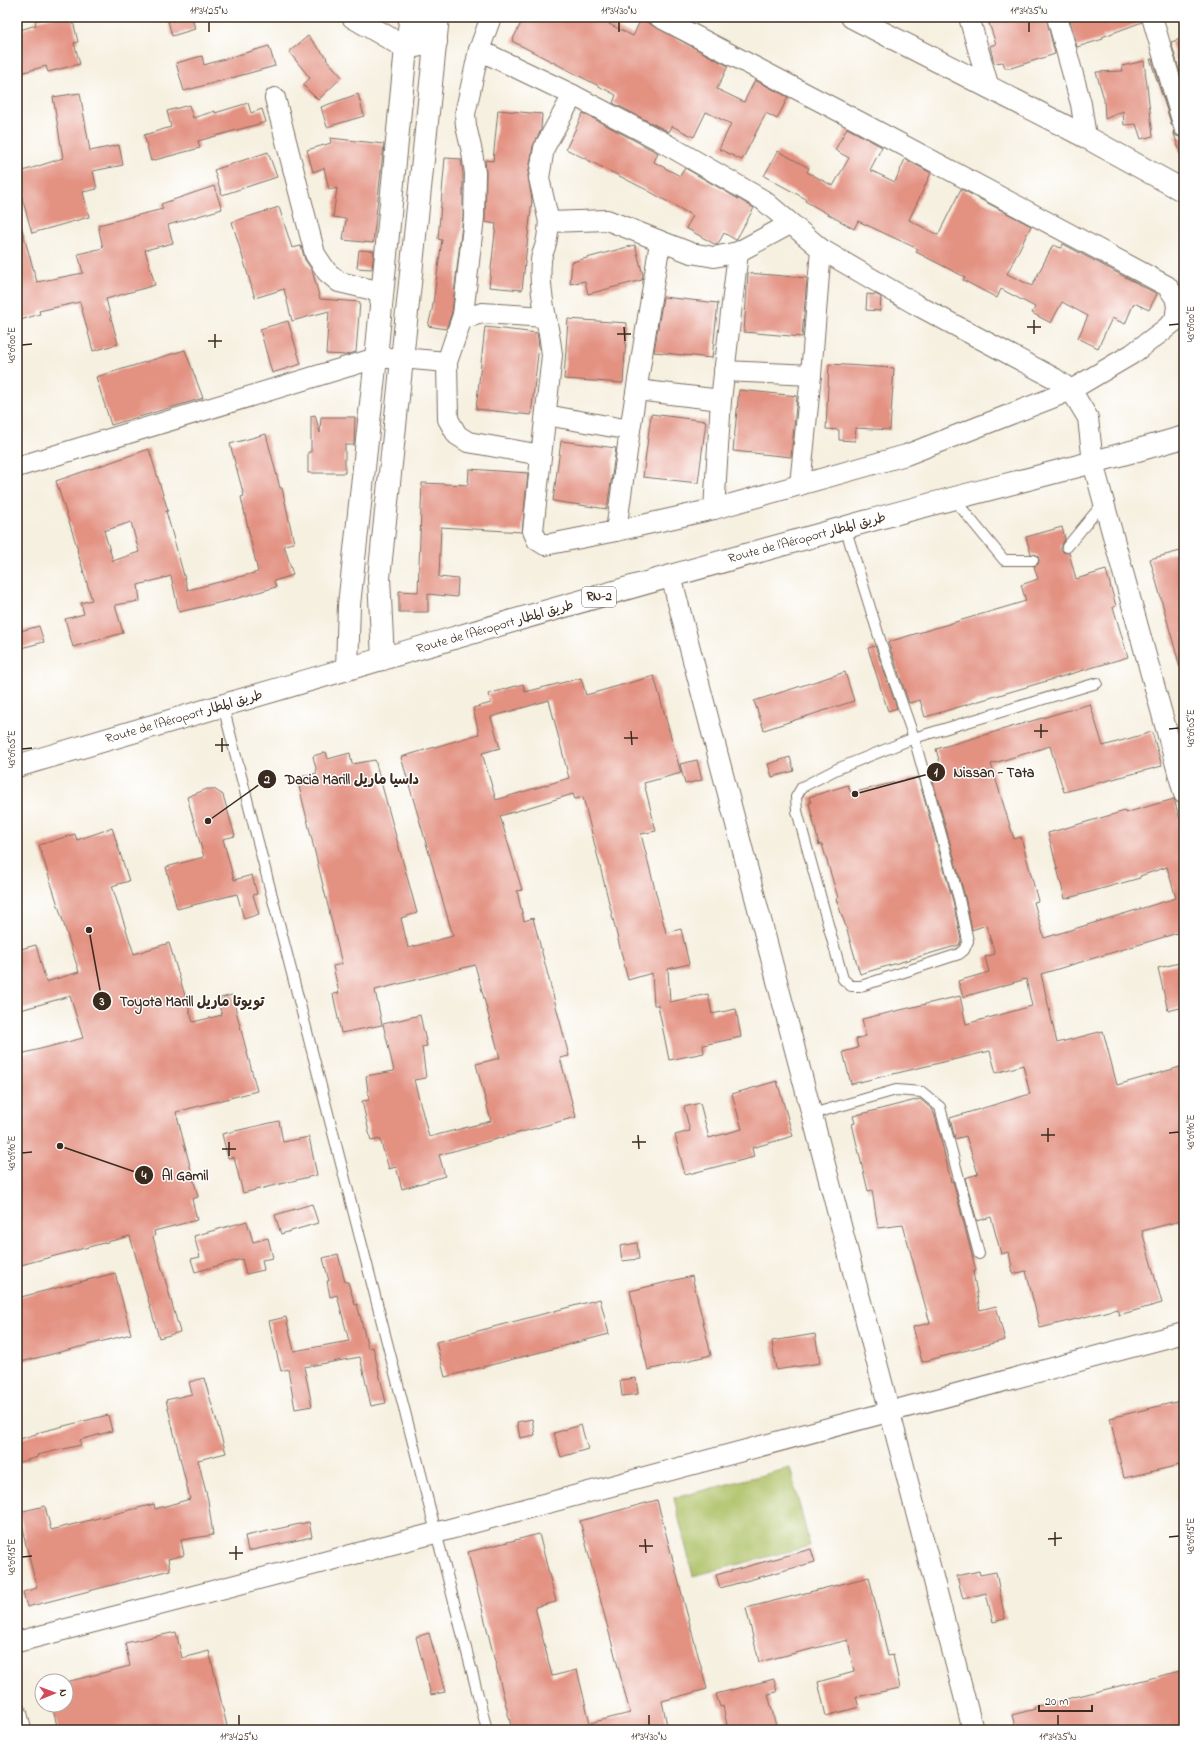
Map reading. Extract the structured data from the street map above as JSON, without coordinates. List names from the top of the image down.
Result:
{
  "streets": {
    "main road": ["Route de l'Aéroport طريق المطار", "RN-2"]
  },
  "places": [
    "Nissan - Tata",
    "Dacia Marill داسيا ماريل",
    "Toyota Marill تويوتا ماريل",
    "Al Gamil"
  ],
  "scale_bar": "20 m",
  "north": "right",
  "coordinates": [
    "11°34'25\"N",
    "11°34'30\"N",
    "11°34'35\"N",
    "43°09'00\"E",
    "43°09'05\"E",
    "43°09'10\"E",
    "43°09'15\"E"
  ]
}
